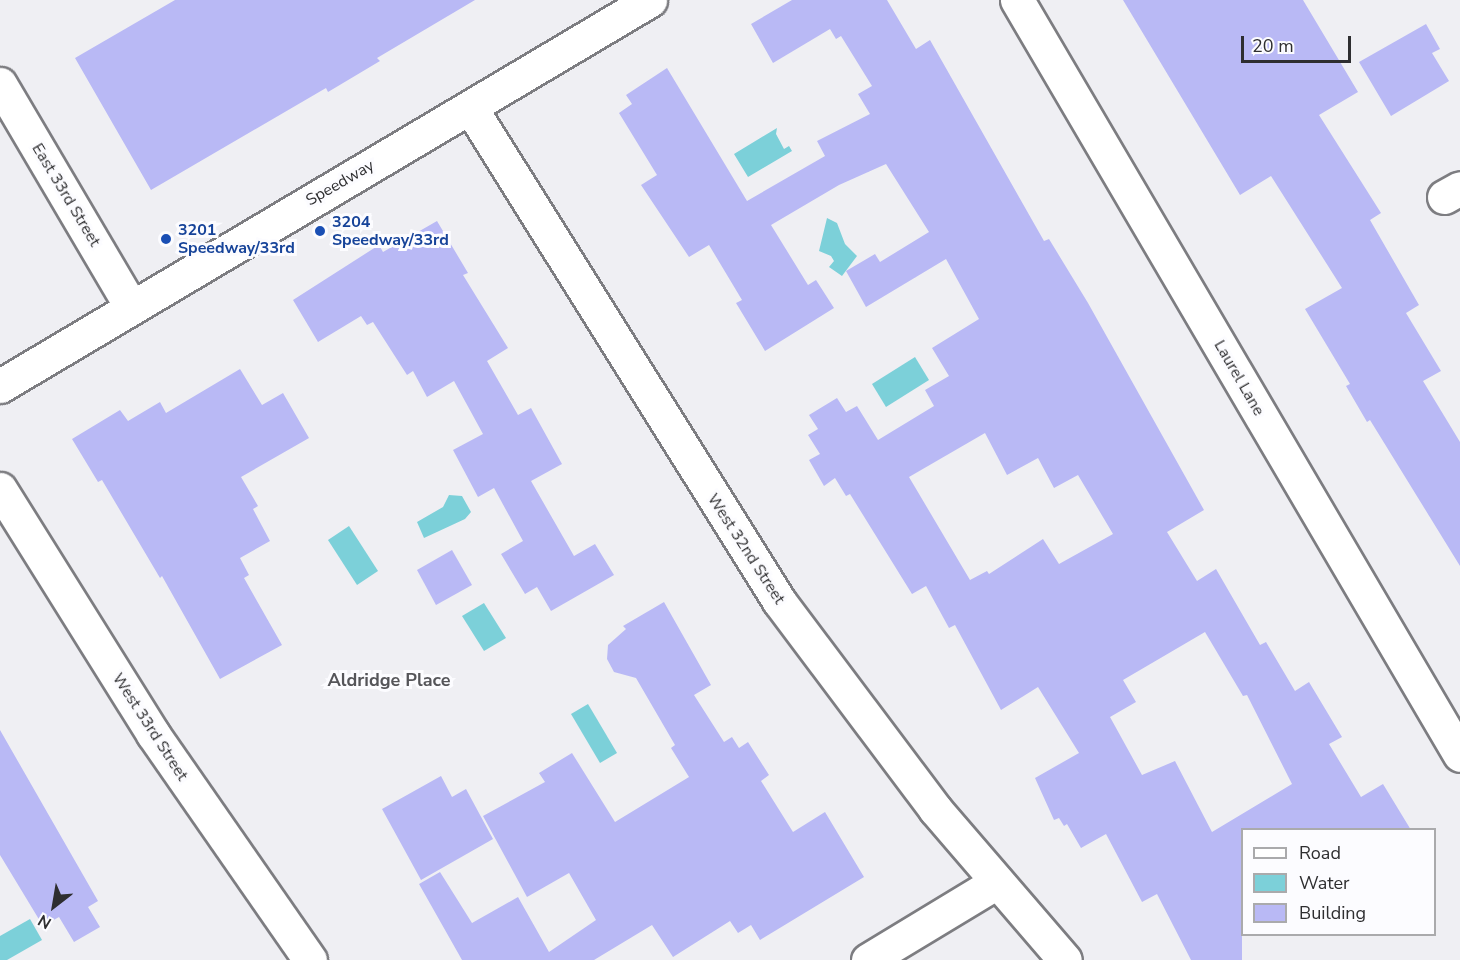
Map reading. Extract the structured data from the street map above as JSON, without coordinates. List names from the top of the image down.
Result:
{
  "streets": {
    "street": [
      "Speedway",
      "East 33rd Street",
      "Laurel Lane",
      "West 32nd Street",
      "West 33rd Street"
    ]
  },
  "crossings": [
    ["Speedway", "East 33rd Street"],
    ["Speedway", "West 32nd Street"]
  ],
  "districts": ["Aldridge Place"],
  "places": ["3204 Speedway/33rd", "3201 Speedway/33rd"],
  "legend": ["Road", "Water", "Building"],
  "scale_bar": "20 m",
  "north": "bottom left"
}
